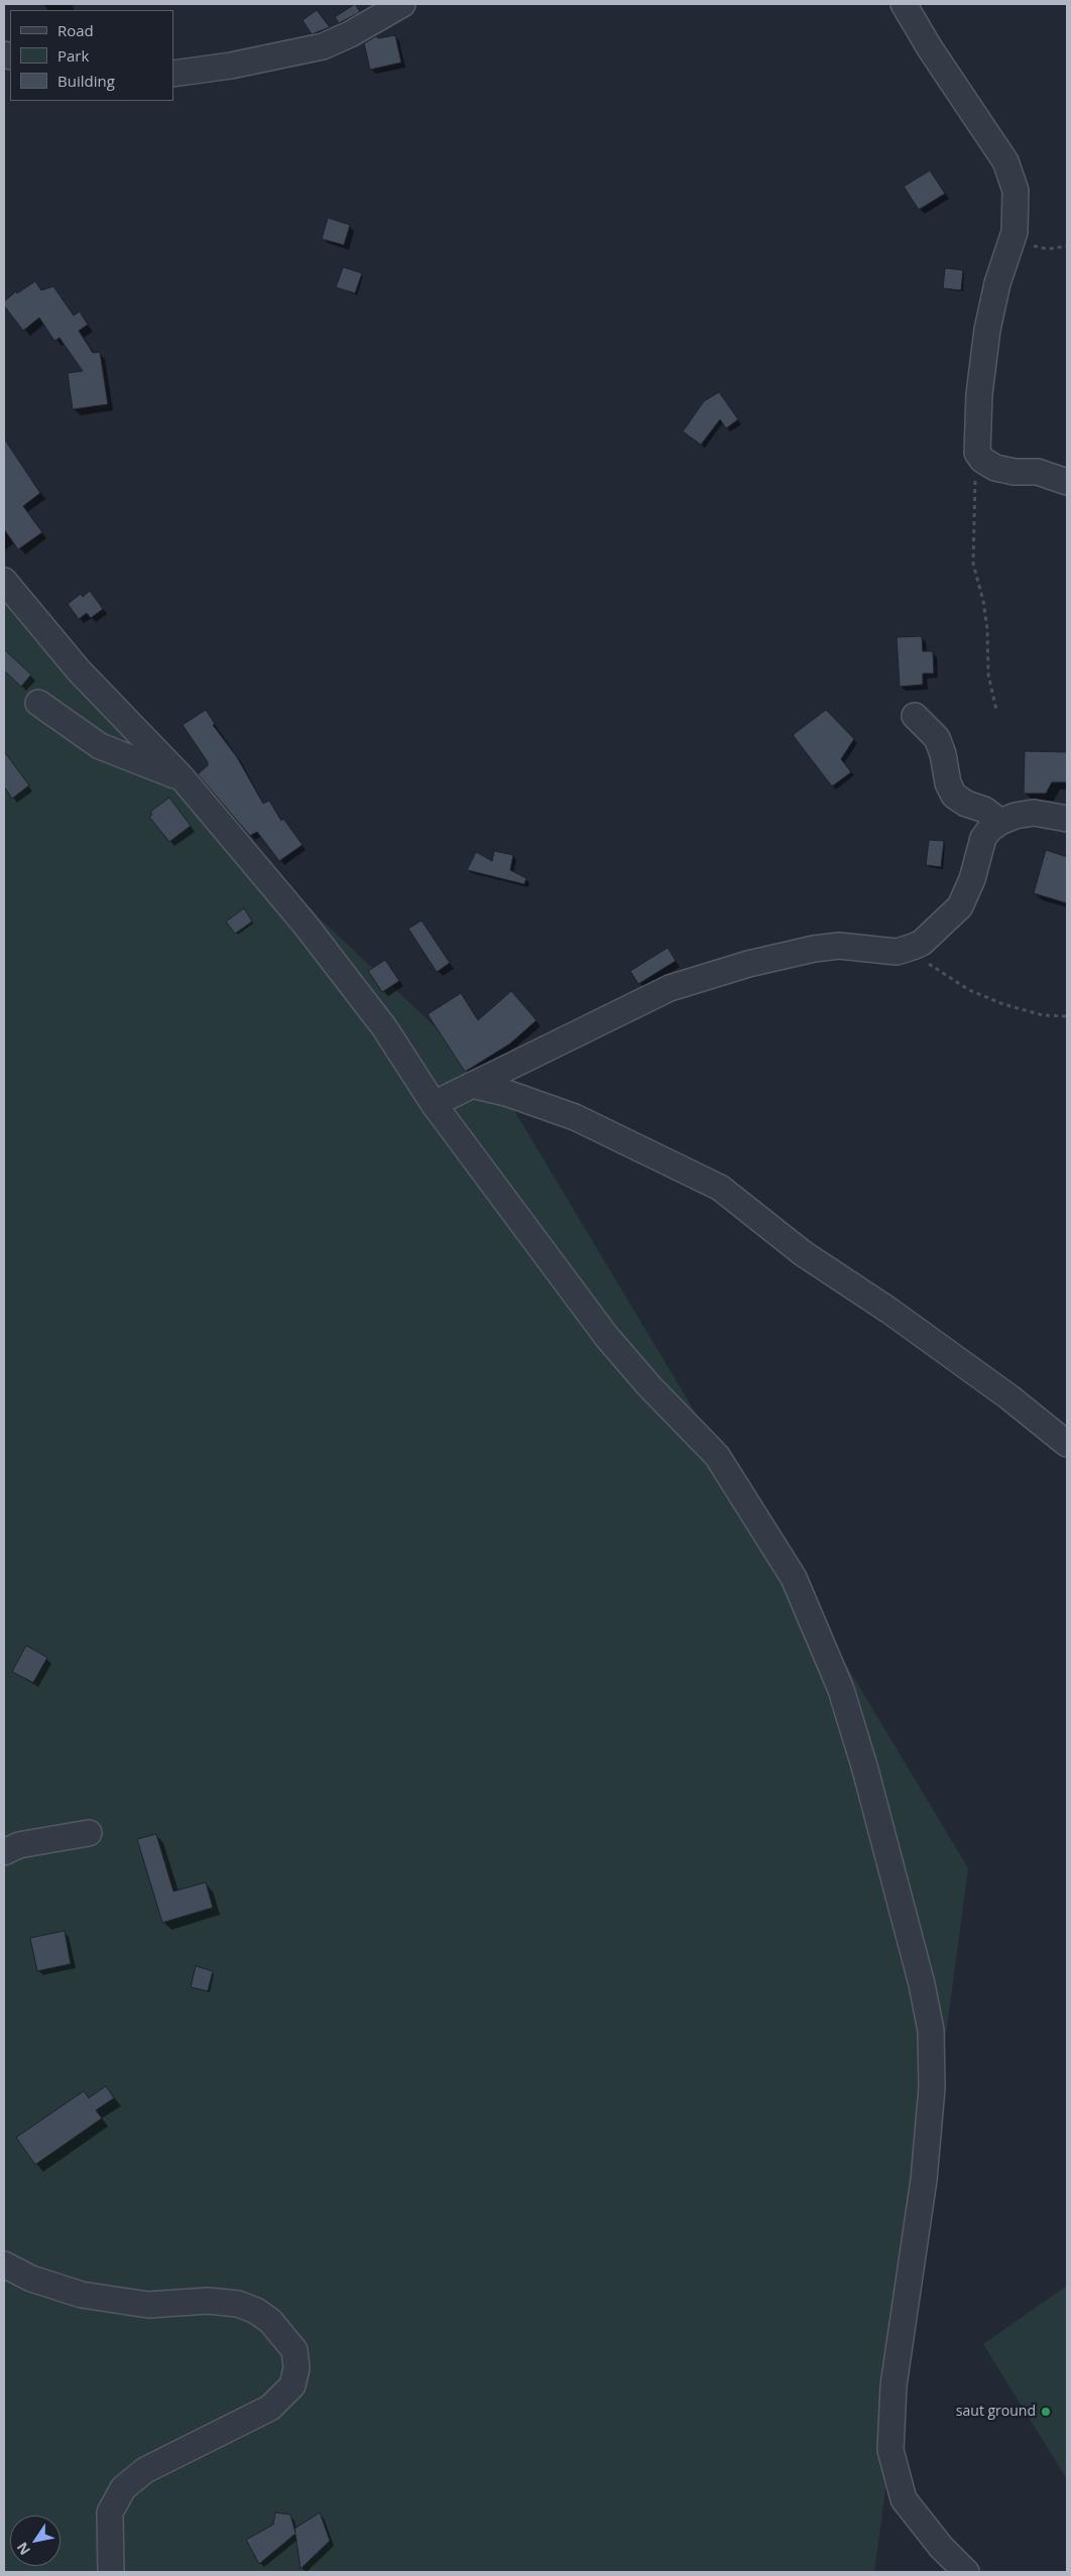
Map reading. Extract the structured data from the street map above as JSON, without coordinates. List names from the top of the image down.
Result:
{
  "places": ["saut ground"],
  "legend": ["Road", "Park", "Building"],
  "north": "bottom left"
}
